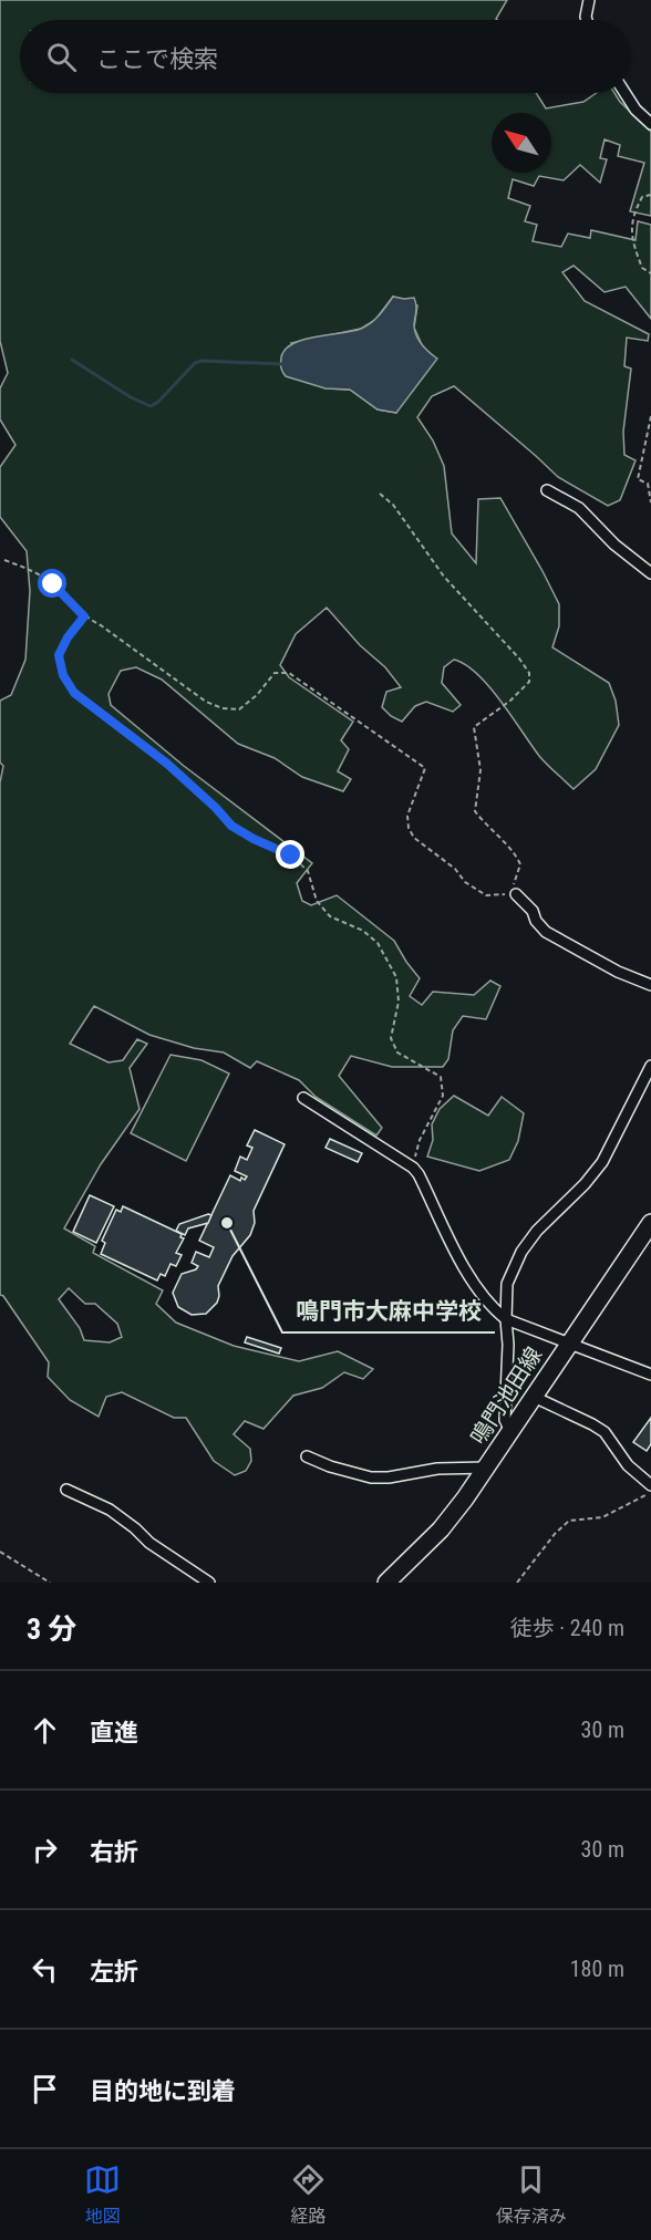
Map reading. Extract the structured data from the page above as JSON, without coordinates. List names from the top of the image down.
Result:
{
  "streets": {
    "main road": ["鳴門池田線"]
  },
  "places": ["鳴門市大麻中学校"],
  "north": "top left",
  "page": {
    "search": "ここで検索",
    "heading": ["3 分", "徒歩 · 240 m"],
    "list": [
      ["直進", "30 m"],
      ["右折", "30 m"],
      ["左折", "180 m"],
      "目的地に到着"
    ],
    "nav": ["地図", "経路", "保存済み"]
  }
}
